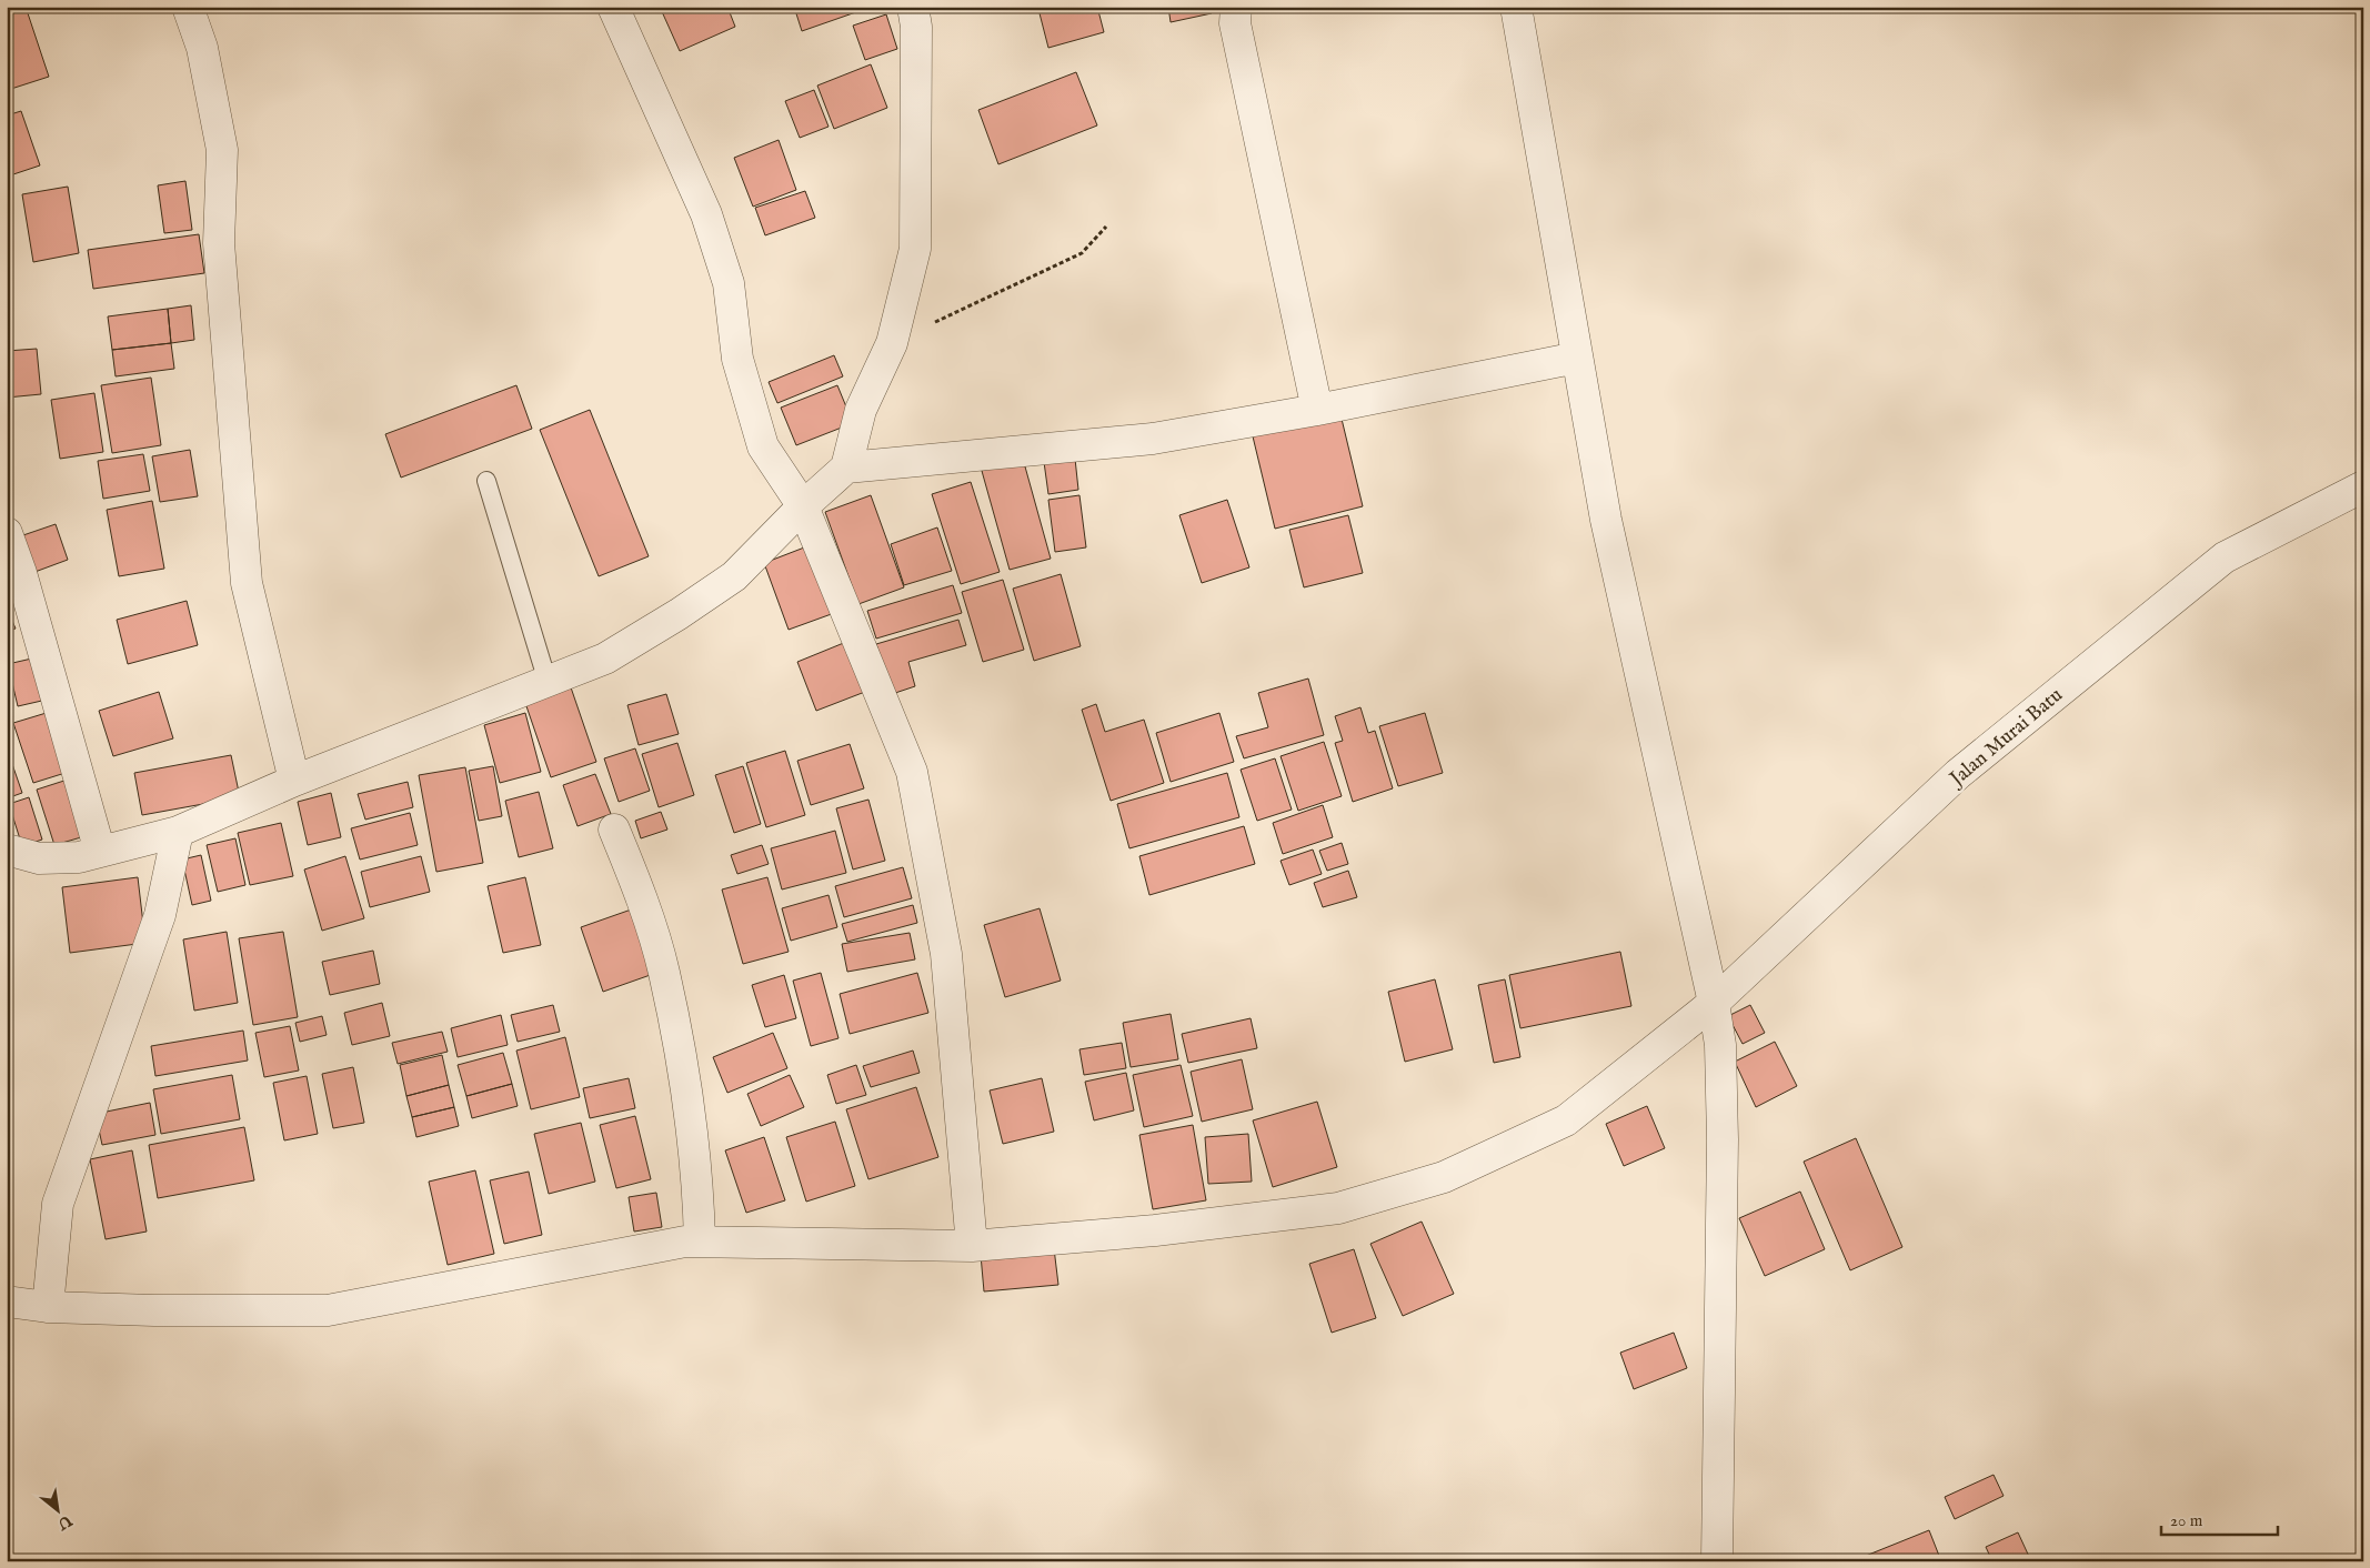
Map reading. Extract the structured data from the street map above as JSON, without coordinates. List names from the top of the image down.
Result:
{
  "streets": {
    "street": ["Jalan Murai Batu"]
  },
  "scale_bar": "20 m",
  "north": "bottom right"
}
